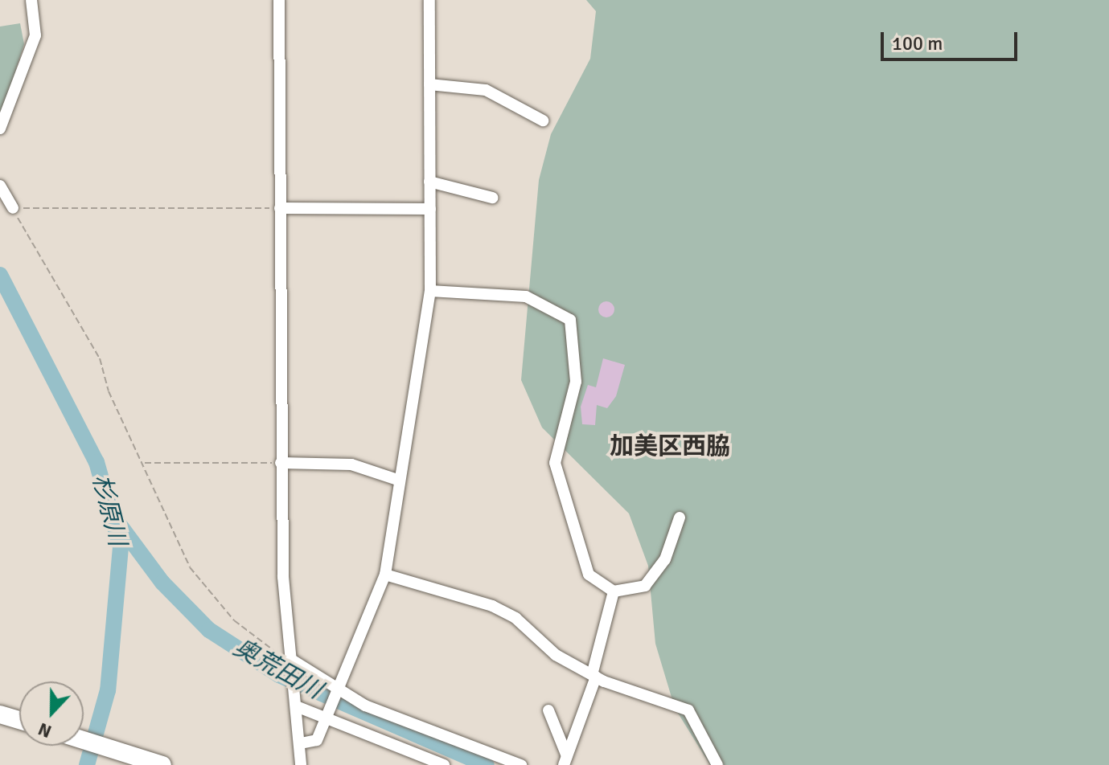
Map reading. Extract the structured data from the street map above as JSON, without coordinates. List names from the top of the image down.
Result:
{
  "districts": ["加美区西脇"],
  "water": ["杉原川", "奥荒田川"],
  "scale_bar": "100 m",
  "north": "bottom"
}
